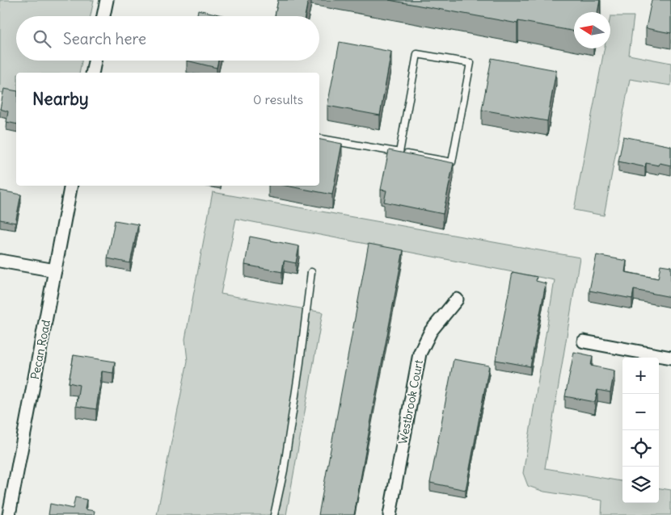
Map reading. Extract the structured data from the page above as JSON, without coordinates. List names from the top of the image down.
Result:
{
  "streets": {
    "street": ["Pecan Road", "Westbrook Court"]
  },
  "north": "left",
  "page": {
    "search": "Search here",
    "heading": ["Nearby", "0 results"],
    "map_buttons": ["+", "−"]
  }
}
